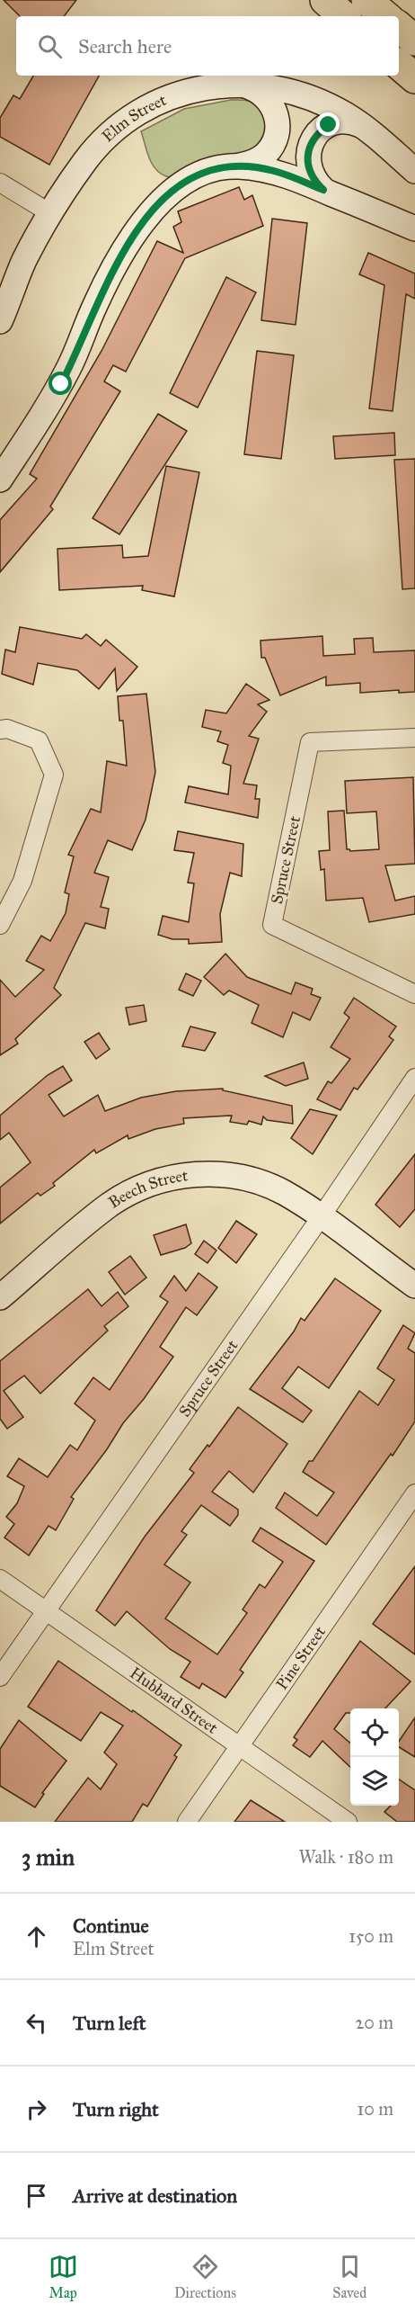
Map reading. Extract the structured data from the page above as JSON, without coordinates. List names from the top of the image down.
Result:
{
  "streets": {
    "street": [
      "Elm Street",
      "Spruce Street",
      "Beech Street",
      "Pine Street",
      "Hubbard Street"
    ]
  },
  "crossings": [
    ["Spruce Street", "Beech Street"],
    ["Spruce Street", "Hubbard Street"],
    ["Pine Street", "Hubbard Street"]
  ],
  "page": {
    "search": "Search here",
    "heading": ["3 min", "Walk · 180 m"],
    "list": [
      ["Continue", "Elm Street", "150 m"],
      ["Turn left", "20 m"],
      ["Turn right", "10 m"],
      "Arrive at destination"
    ],
    "nav": ["Map", "Directions", "Saved"]
  }
}
